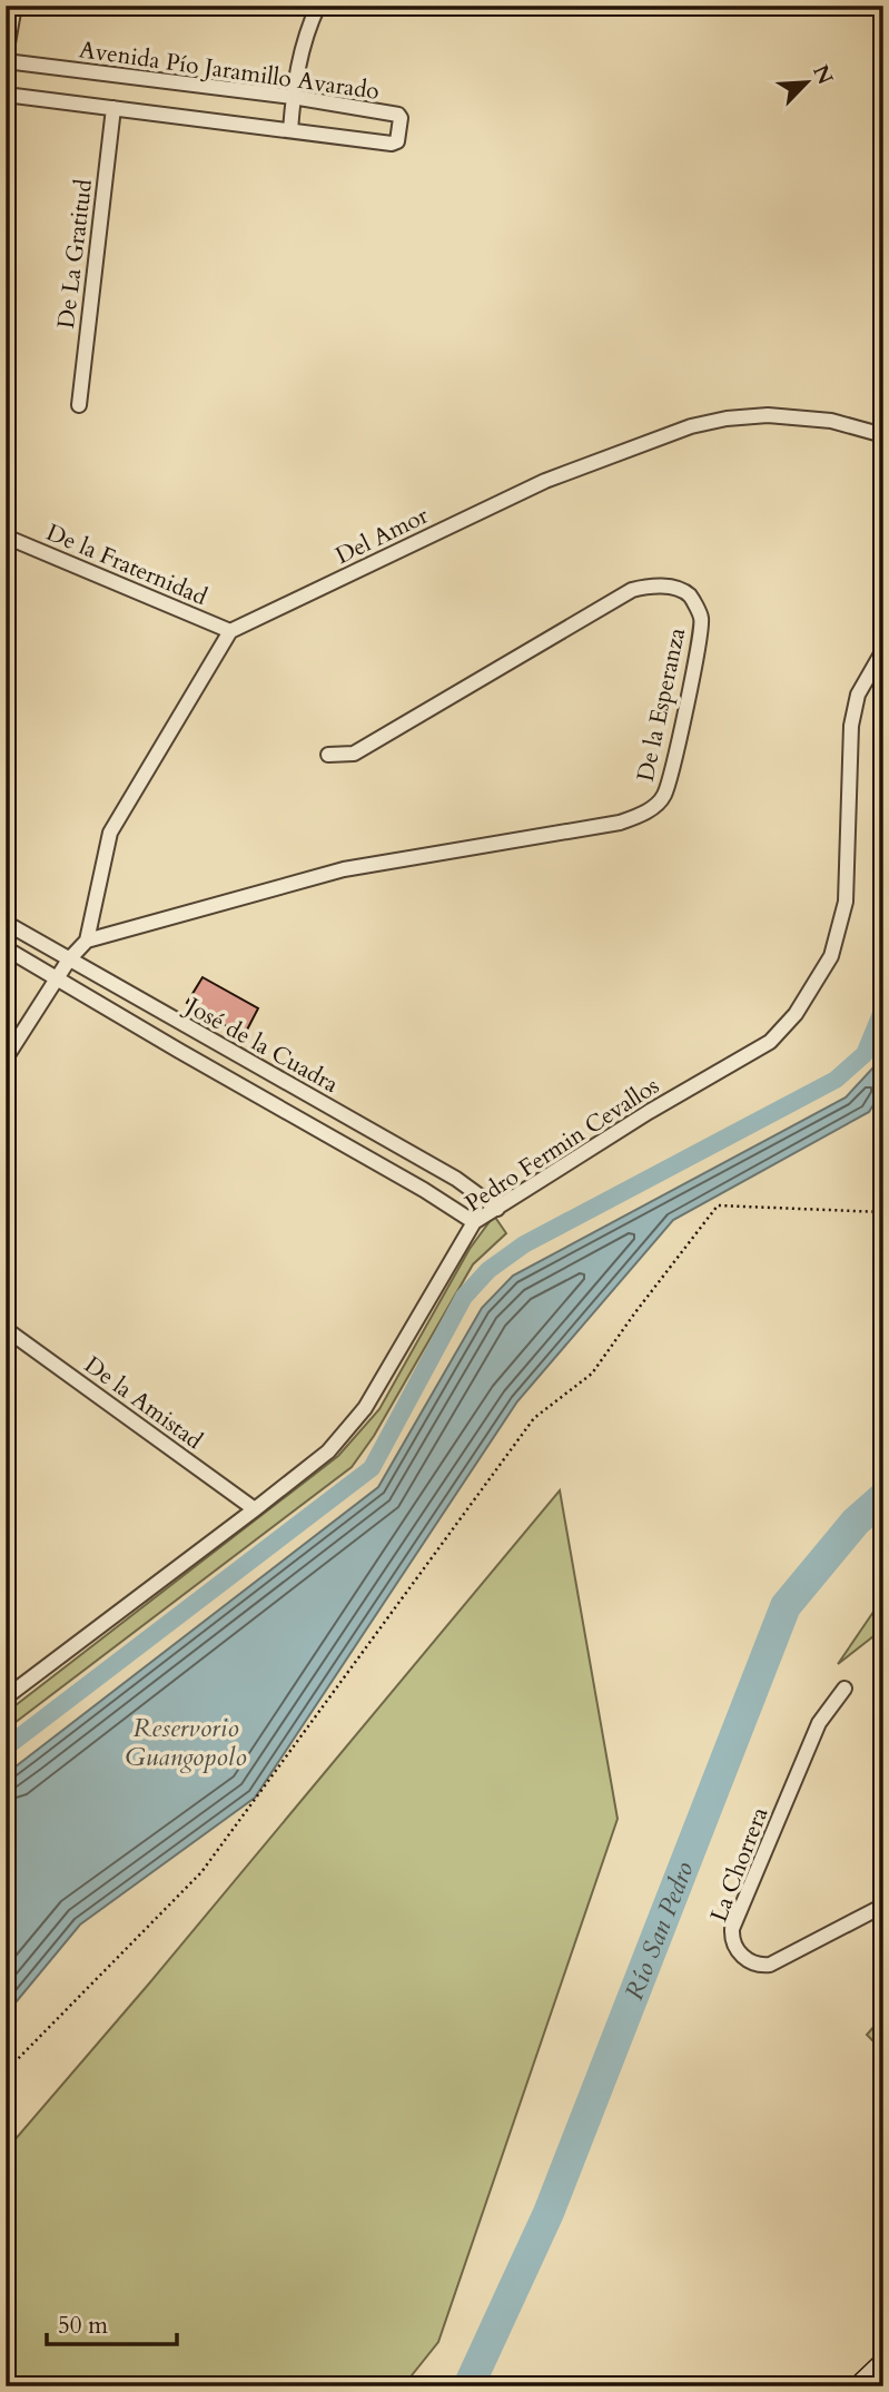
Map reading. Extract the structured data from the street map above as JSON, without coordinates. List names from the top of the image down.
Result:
{
  "streets": {
    "street": [
      "Avenida Pío Jaramillo Avarado",
      "De La Gratitud",
      "Del Amor",
      "De la Fraternidad",
      "De la Esperanza",
      "José de la Cuadra",
      "Pedro Fermin Cevallos",
      "De la Amistad",
      "La Chorrera"
    ]
  },
  "crossings": [
    ["Avenida Pío Jaramillo Avarado", "De La Gratitud"],
    ["Del Amor", "De la Fraternidad"],
    ["José de la Cuadra", "Pedro Fermin Cevallos"],
    ["Pedro Fermin Cevallos", "De la Amistad"]
  ],
  "water": ["Reservorio Guangopolo", "Río San Pedro"],
  "scale_bar": "50 m",
  "north": "top right"
}
